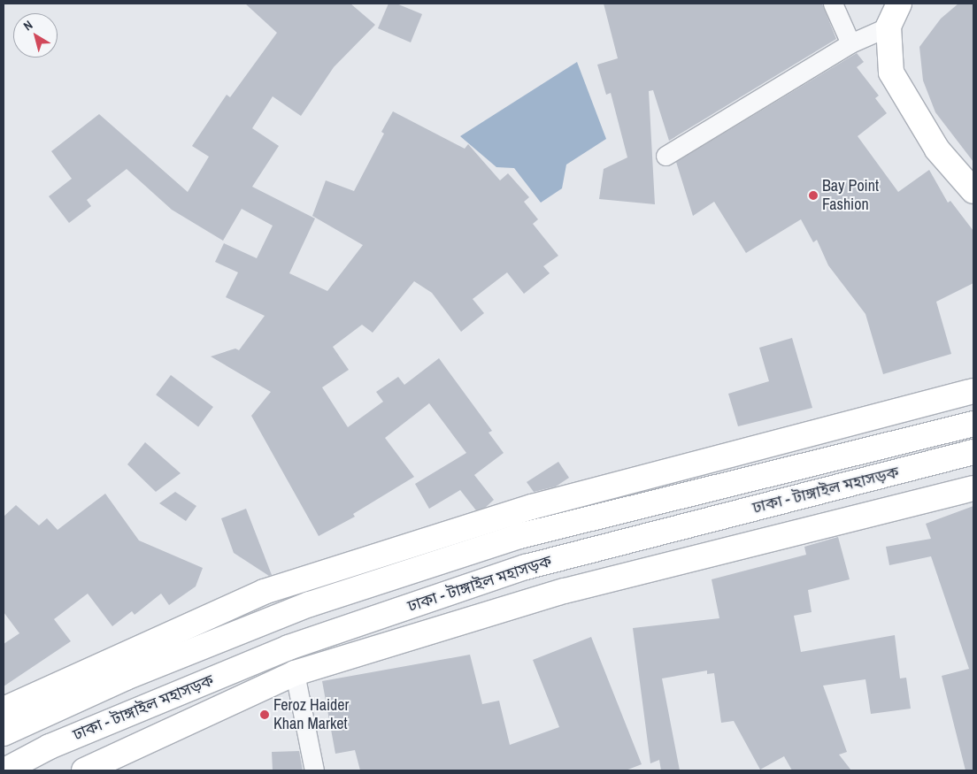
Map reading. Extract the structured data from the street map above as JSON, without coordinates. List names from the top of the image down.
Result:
{
  "streets": {
    "main road": ["ঢাকা - টাঙ্গাইল মহাসড়ক"]
  },
  "places": ["Bay Point Fashion", "Feroz Haider Khan Market"],
  "north": "top left"
}
